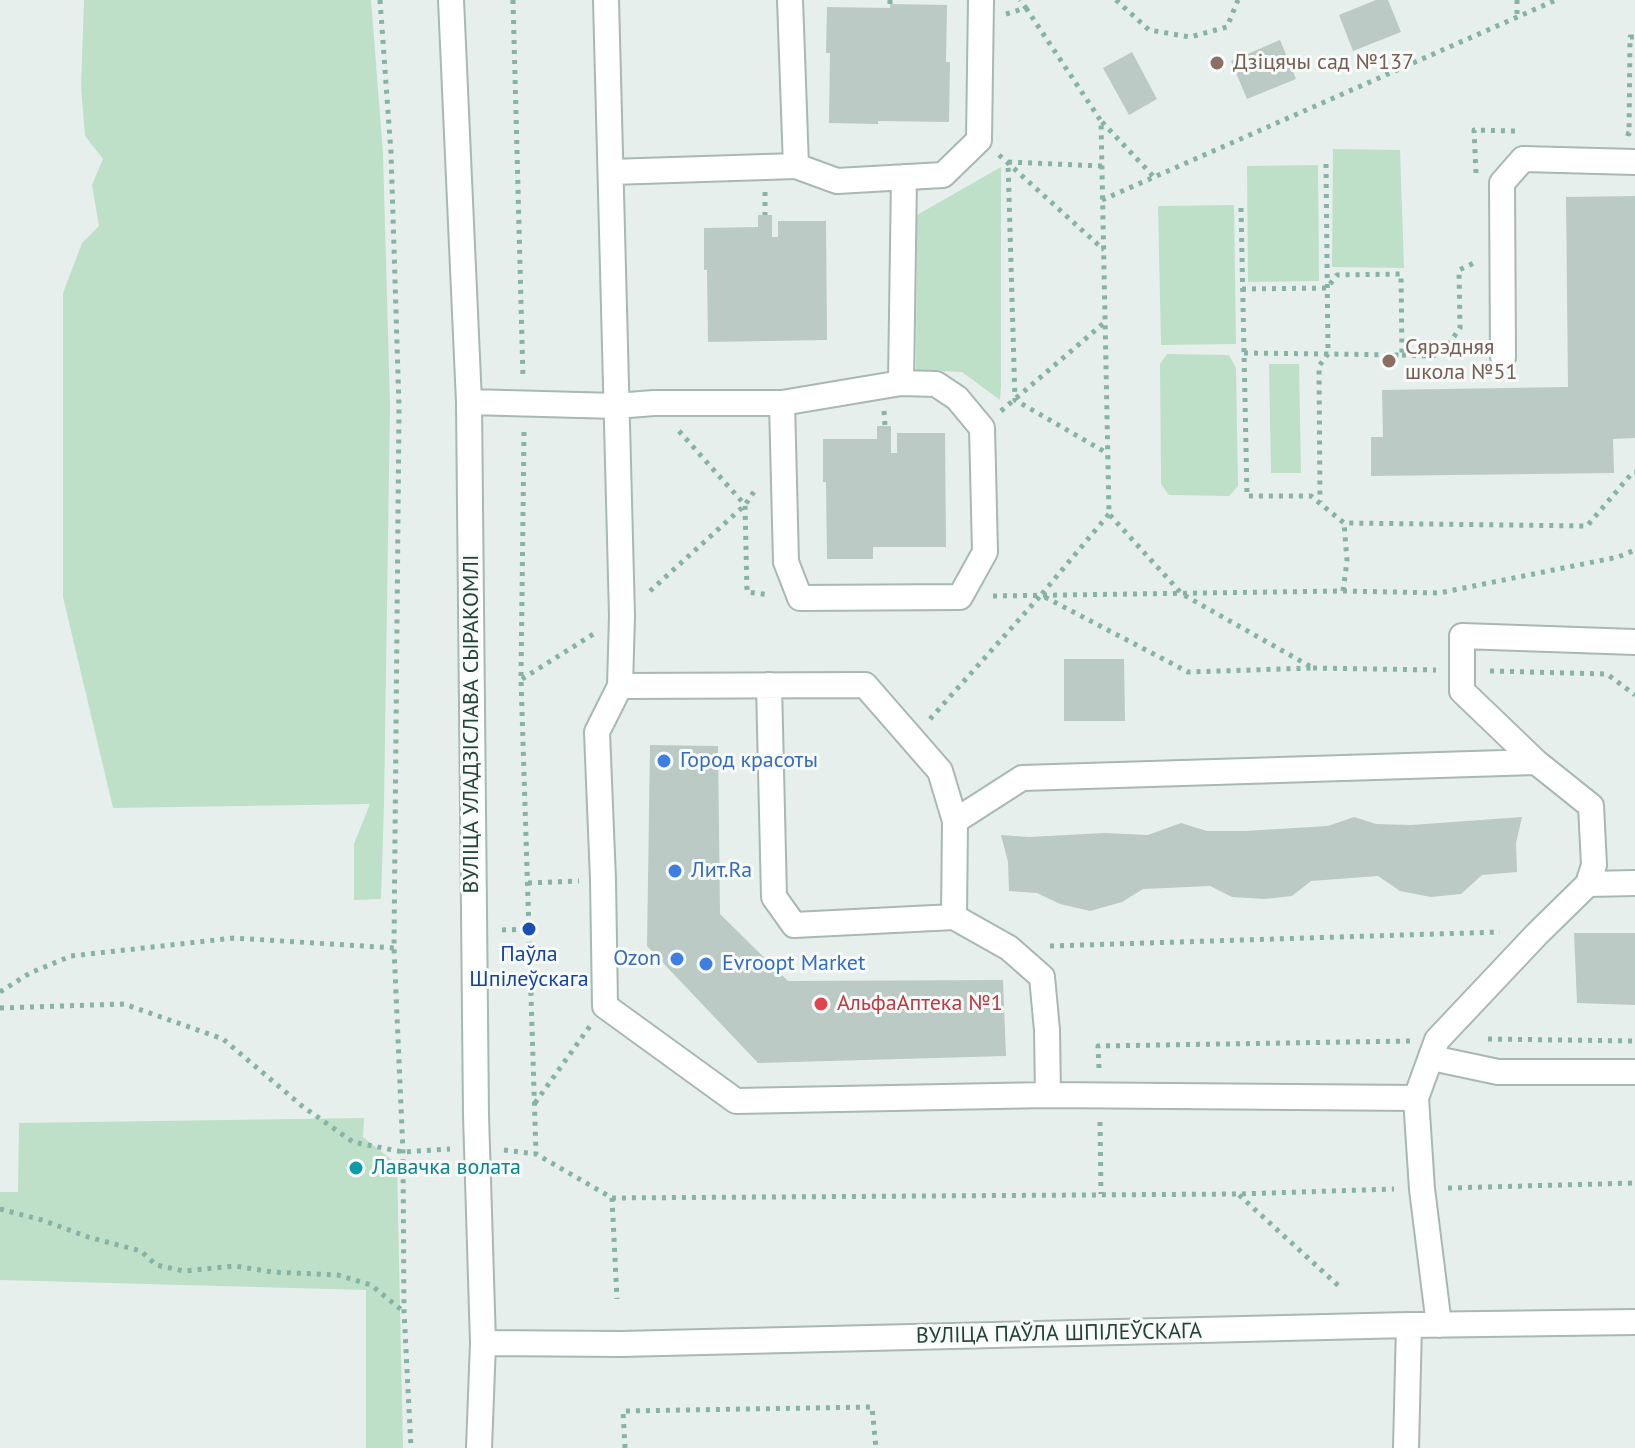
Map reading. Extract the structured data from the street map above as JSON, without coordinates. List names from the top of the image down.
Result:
{
  "streets": {
    "street": ["ВУЛІЦА УЛАДЗІСЛАВА СЫРАКОМЛІ", "ВУЛІЦА ПАЎЛА ШПІЛЕЎСКАГА"]
  },
  "crossings": [
    ["ВУЛІЦА УЛАДЗІСЛАВА СЫРАКОМЛІ", "ВУЛІЦА ПАЎЛА ШПІЛЕЎСКАГА"]
  ],
  "places": [
    "Дзіцячы сад №137",
    "Сярэдняя школа №51",
    "Город красоты",
    "Лит.Ra",
    "Паўла Шпілеўскага",
    "Ozon",
    "Evroopt Market",
    "АльфаАптека №1",
    "Лавачка волата"
  ]
}
